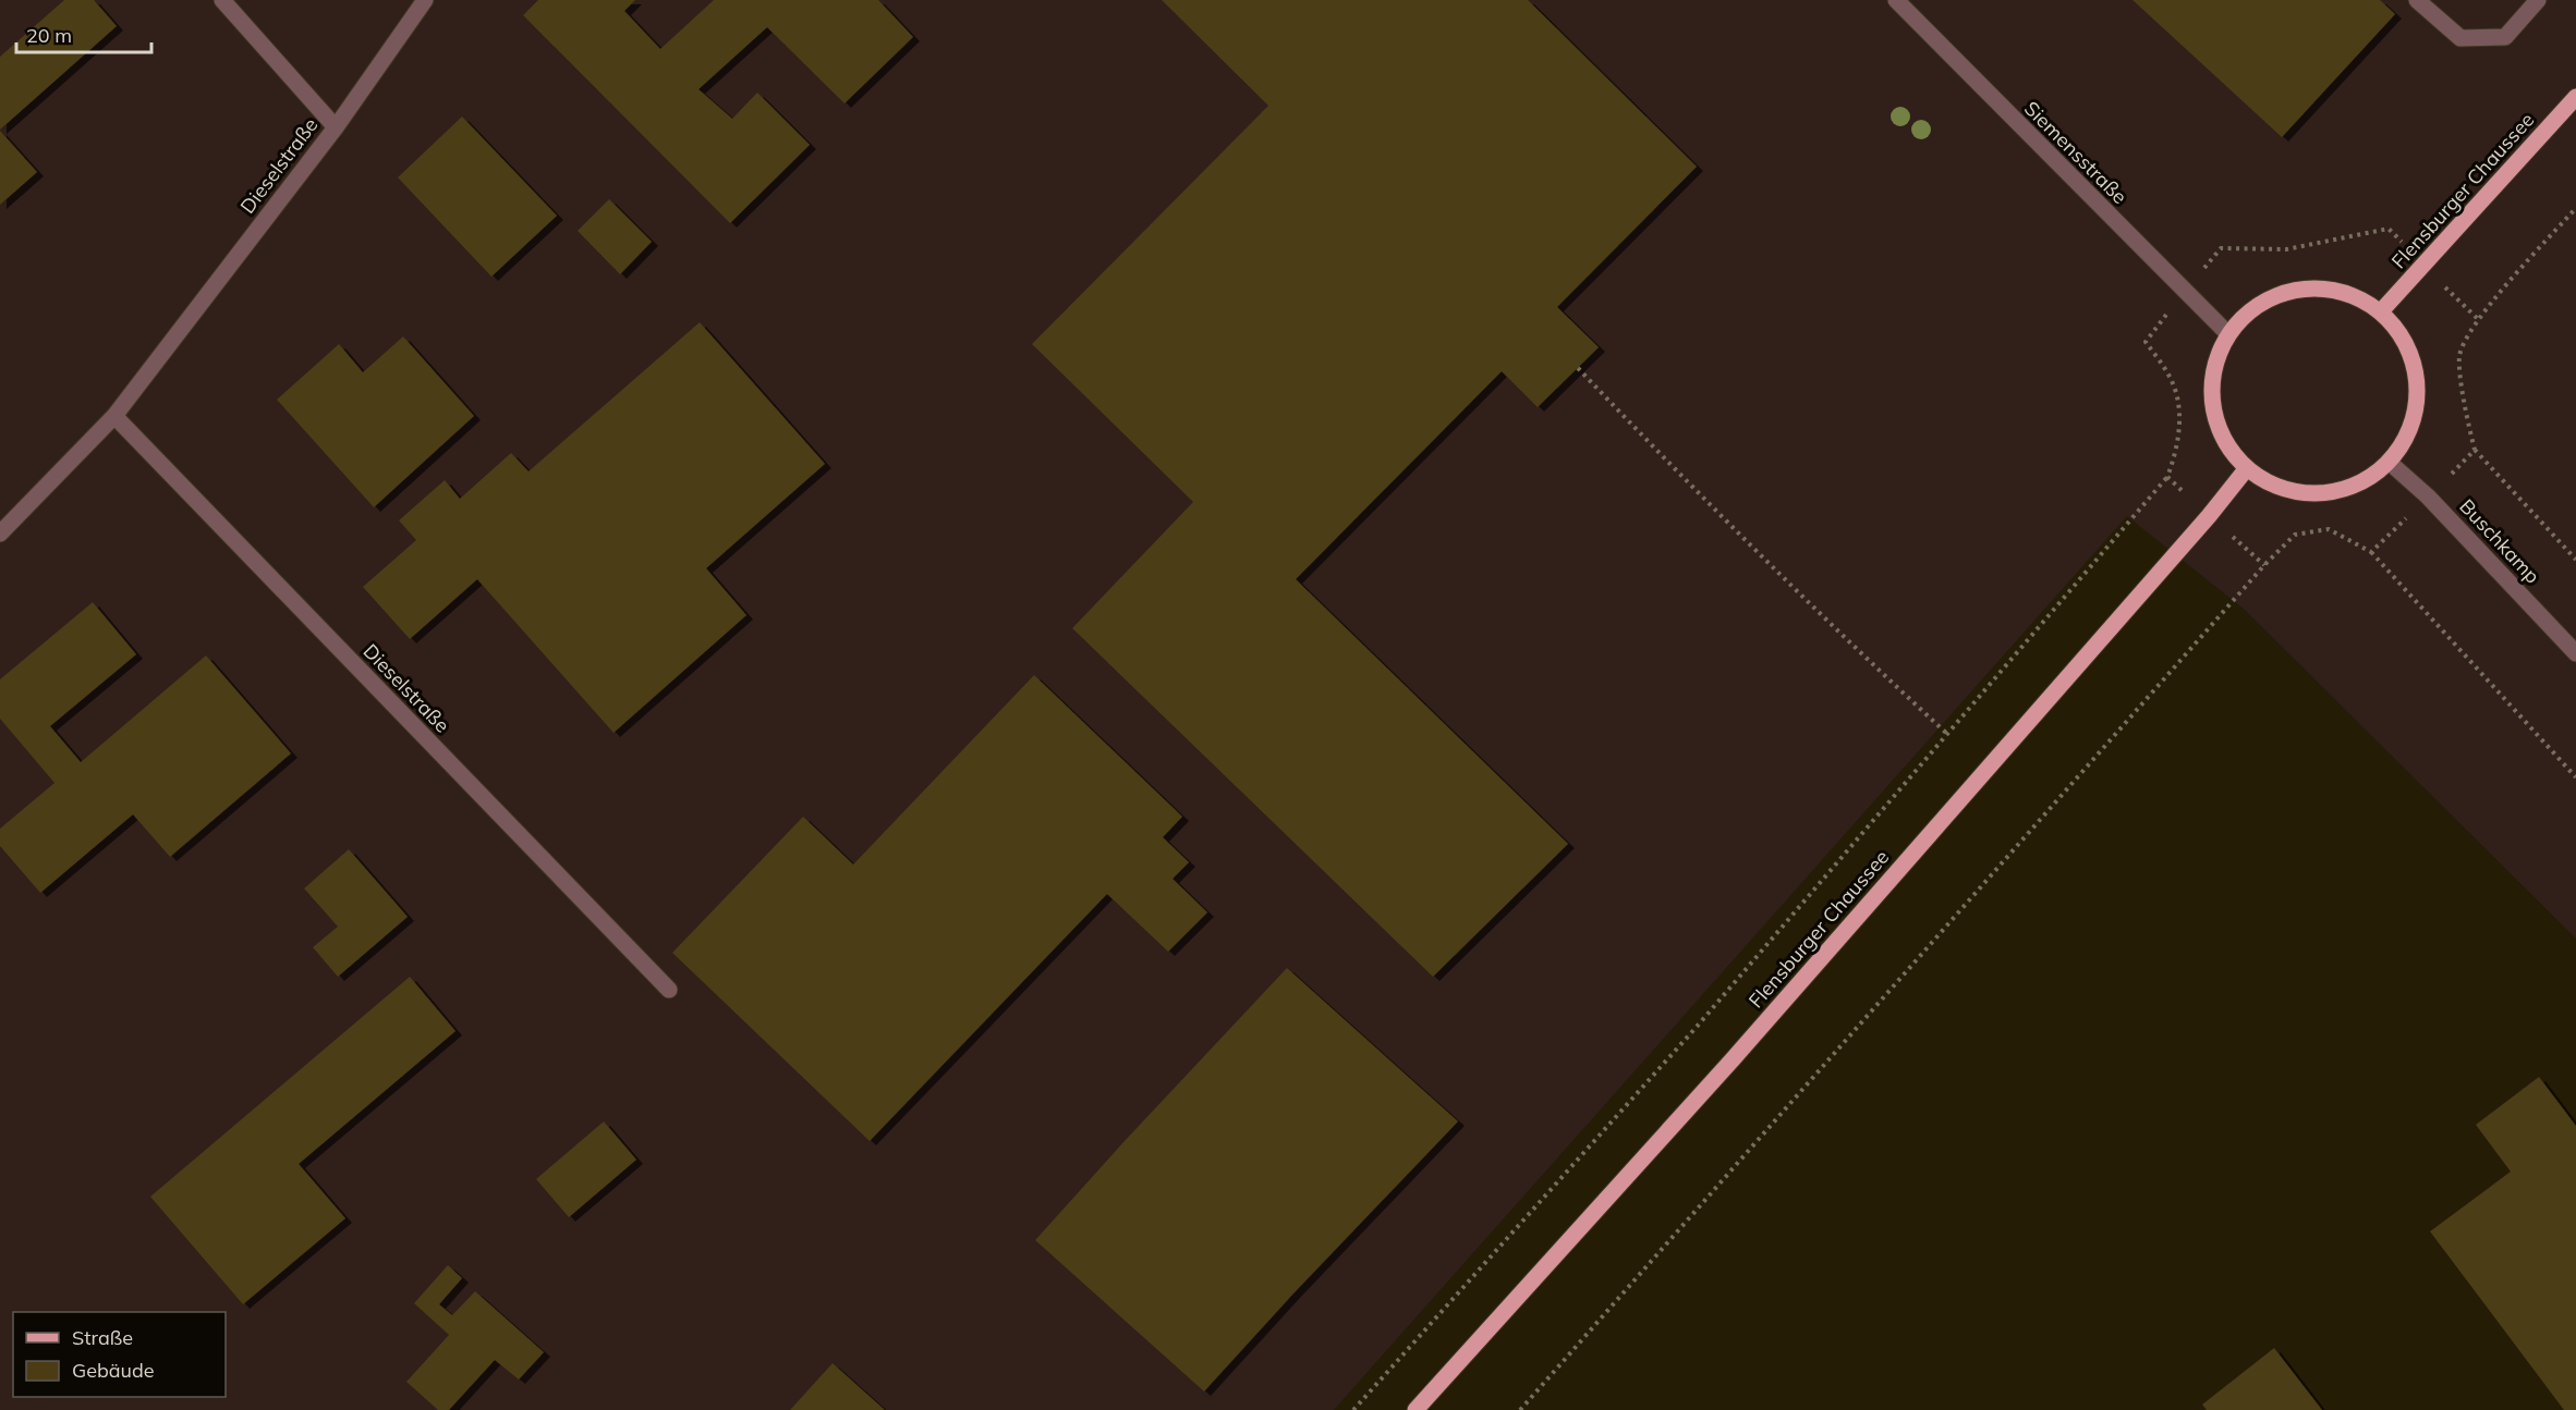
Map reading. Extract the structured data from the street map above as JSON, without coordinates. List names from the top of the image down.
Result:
{
  "streets": {
    "main road": ["Flensburger Chaussee"],
    "street": ["Siemensstraße", "Dieselstraße", "Buschkamp"]
  },
  "crossings": [
    ["Siemensstraße", "Flensburger Chaussee"],
    ["Siemensstraße", "Buschkamp"],
    ["Flensburger Chaussee", "Buschkamp"]
  ],
  "legend": ["Straße", "Gebäude"],
  "scale_bar": "20 m"
}
